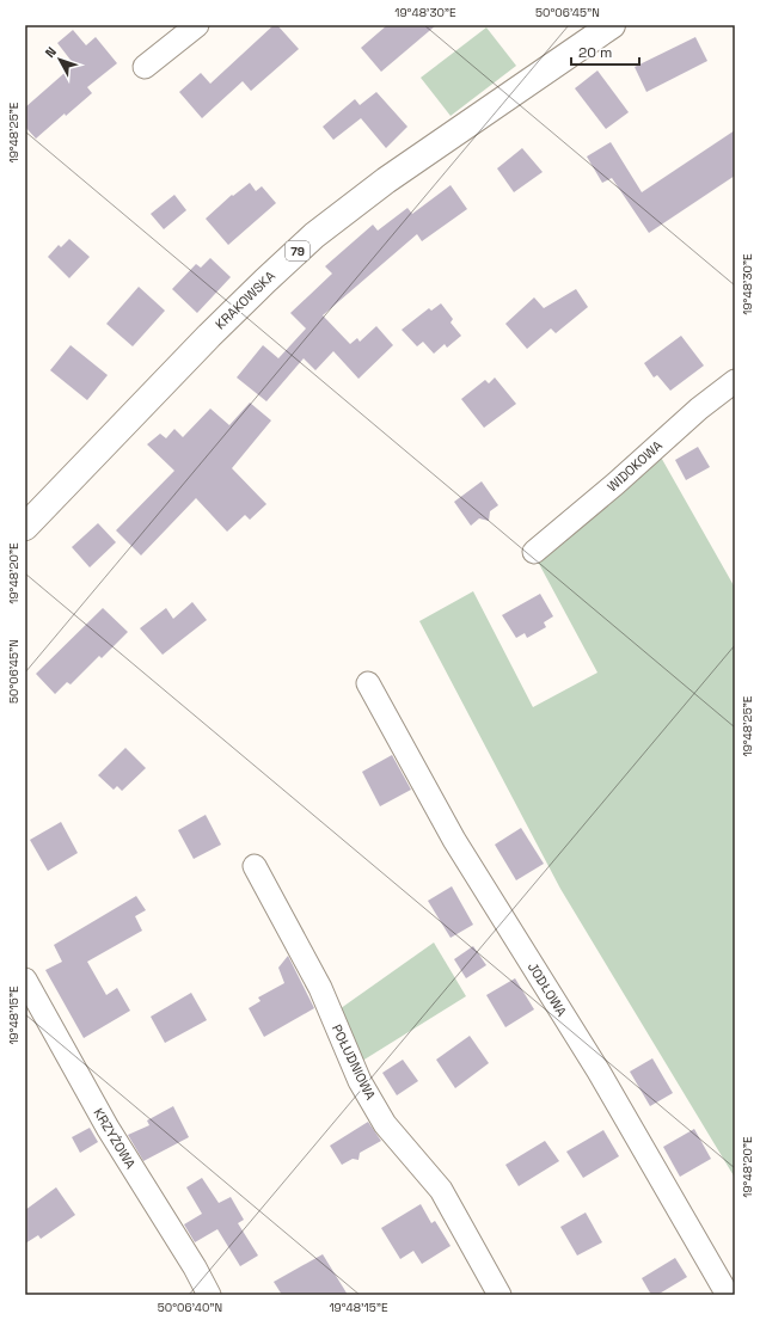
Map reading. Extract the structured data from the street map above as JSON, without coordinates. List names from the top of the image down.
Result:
{
  "streets": {
    "main road": ["79", "KRAKOWSKA"],
    "street": [
      "WIDOKOWA",
      "JODŁOWA",
      "POŁUDNIOWA",
      "KRZYŻOWA"
    ]
  },
  "scale_bar": "20 m",
  "north": "top left",
  "coordinates": [
    "19°48'30\"E",
    "50°06'45\"N",
    "19°48'25\"E",
    "19°48'20\"E",
    "19°48'15\"E",
    "50°06'40\"N"
  ]
}
